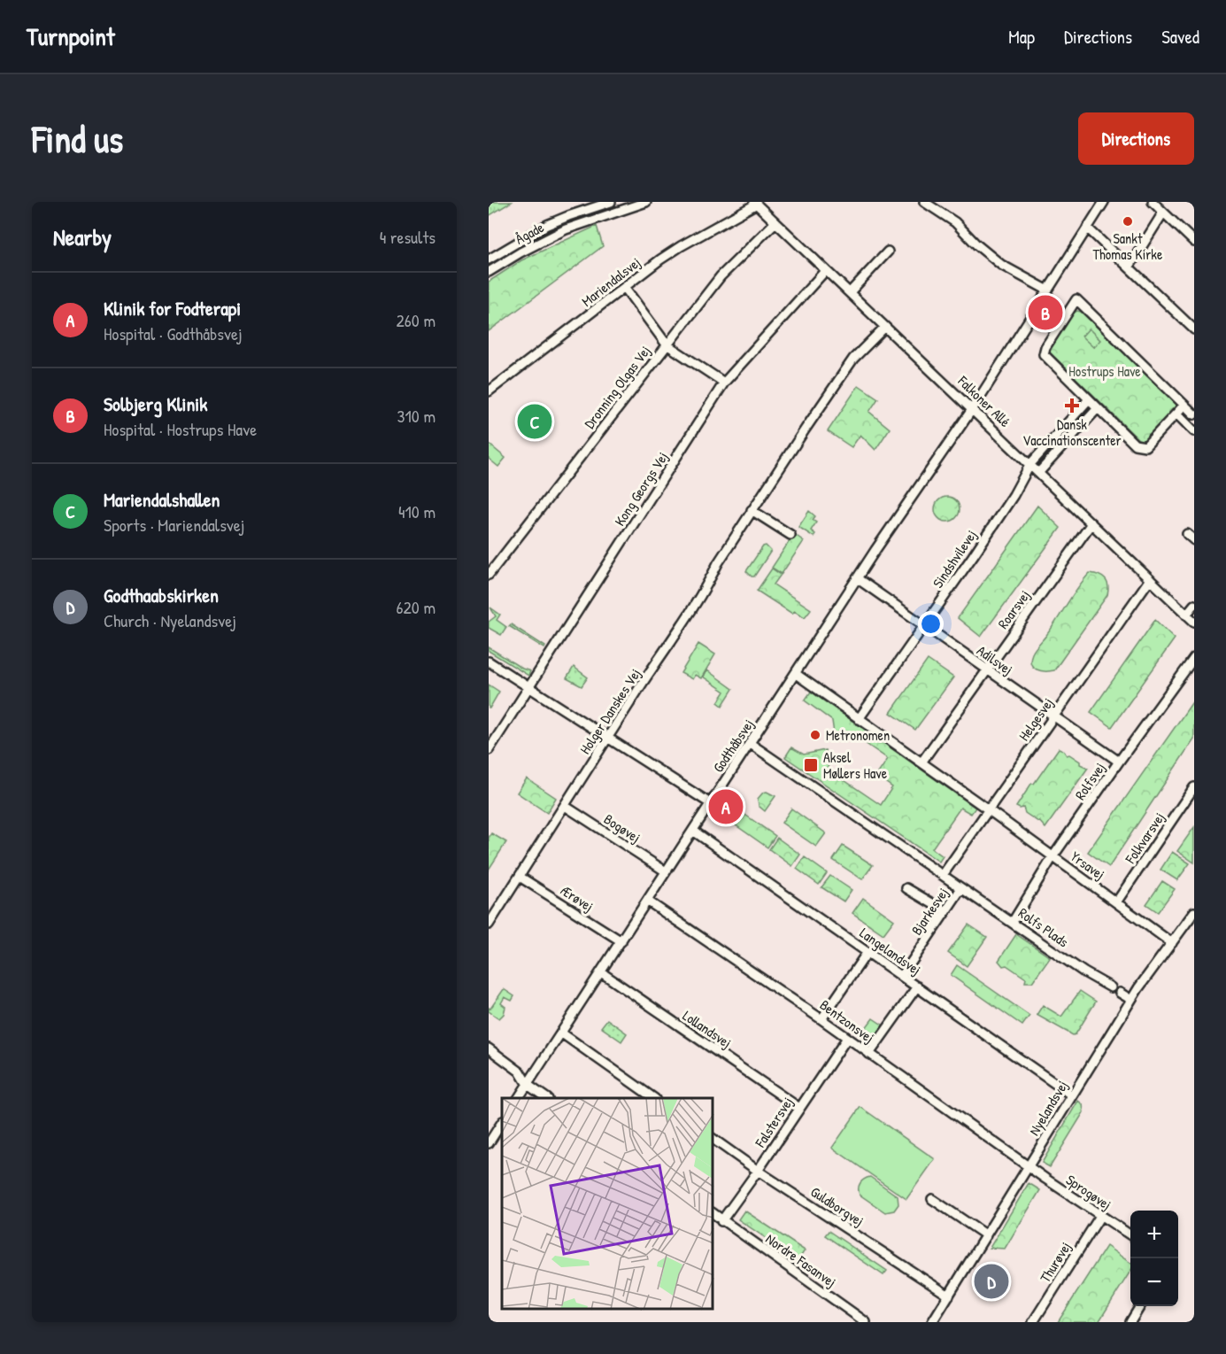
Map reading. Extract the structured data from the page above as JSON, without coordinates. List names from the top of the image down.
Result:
{
  "streets": {
    "street": [
      "Ågade",
      "Mariendalsvej",
      "Dronning Olgas Vej",
      "Falkoner Allé",
      "Kong Georgs Vej",
      "Sindshvilevej",
      "Roarsvej",
      "Adilsvej",
      "Holger Danskes Vej",
      "Helgesvej",
      "Godthåbsvej",
      "Rolfsvej",
      "Bogøvej",
      "Folkvarsvej",
      "Yrsavej",
      "Ærøvej",
      "Bjarkesvej",
      "Rolfs Plads",
      "Langelandsvej",
      "Bentzonsvej",
      "Lollandsvej",
      "Nyelandsvej",
      "Falstersvej",
      "Sprogøvej",
      "Guldborgvej",
      "Nordre Fasanvej",
      "Thurøvej"
    ]
  },
  "crossings": [
    ["Mariendalsvej", "Falkoner Allé"],
    ["Dronning Olgas Vej", "Falkoner Allé"],
    ["Falkoner Allé", "Kong Georgs Vej"],
    ["Falkoner Allé", "Sindshvilevej"],
    ["Falkoner Allé", "Roarsvej"],
    ["Falkoner Allé", "Holger Danskes Vej"],
    ["Falkoner Allé", "Helgesvej"],
    ["Falkoner Allé", "Godthåbsvej"],
    ["Sindshvilevej", "Adilsvej"],
    ["Roarsvej", "Adilsvej"],
    ["Adilsvej", "Helgesvej"],
    ["Adilsvej", "Godthåbsvej"],
    ["Adilsvej", "Rolfsvej"],
    ["Holger Danskes Vej", "Bogøvej"],
    ["Holger Danskes Vej", "Ærøvej"],
    ["Helgesvej", "Yrsavej"],
    ["Godthåbsvej", "Bogøvej"],
    ["Godthåbsvej", "Ærøvej"],
    ["Godthåbsvej", "Langelandsvej"],
    ["Godthåbsvej", "Bentzonsvej"],
    ["Godthåbsvej", "Lollandsvej"],
    ["Rolfsvej", "Yrsavej"],
    ["Rolfsvej", "Rolfs Plads"],
    ["Folkvarsvej", "Yrsavej"],
    ["Yrsavej", "Nyelandsvej"],
    ["Bjarkesvej", "Rolfs Plads"],
    ["Bjarkesvej", "Langelandsvej"],
    ["Langelandsvej", "Nyelandsvej"],
    ["Bentzonsvej", "Nyelandsvej"],
    ["Bentzonsvej", "Falstersvej"],
    ["Bentzonsvej", "Sprogøvej"],
    ["Lollandsvej", "Falstersvej"],
    ["Nyelandsvej", "Sprogøvej"],
    ["Nyelandsvej", "Guldborgvej"],
    ["Falstersvej", "Guldborgvej"],
    ["Falstersvej", "Nordre Fasanvej"],
    ["Sprogøvej", "Thurøvej"]
  ],
  "parks": ["Hostrups Have"],
  "places": {
    "other": ["Sankt Thomas Kirke", "Metronomen"],
    "health": ["Dansk Vaccinationscenter"],
    "transit": ["Aksel Møllers Have"]
  },
  "page": {
    "header": "Turnpoint",
    "nav": ["Map", "Directions", "Saved"],
    "buttons": "Directions",
    "title": "Find us",
    "heading": ["Nearby", "4 results"],
    "list": [
      {
        "mark": "A",
        "name": "Klinik for Fodterapi",
        "note": "Hospital · Godthåbsvej",
        "value": "260 m"
      },
      {
        "mark": "B",
        "name": "Solbjerg Klinik",
        "note": "Hospital · Hostrups Have",
        "value": "310 m"
      },
      {
        "mark": "C",
        "name": "Mariendalshallen",
        "note": "Sports · Mariendalsvej",
        "value": "410 m"
      },
      {
        "mark": "D",
        "name": "Godthaabskirken",
        "note": "Church · Nyelandsvej",
        "value": "620 m"
      }
    ],
    "pins": [
      "B",
      "C",
      "A",
      "D"
    ],
    "map_buttons": ["+", "−"]
  }
}
